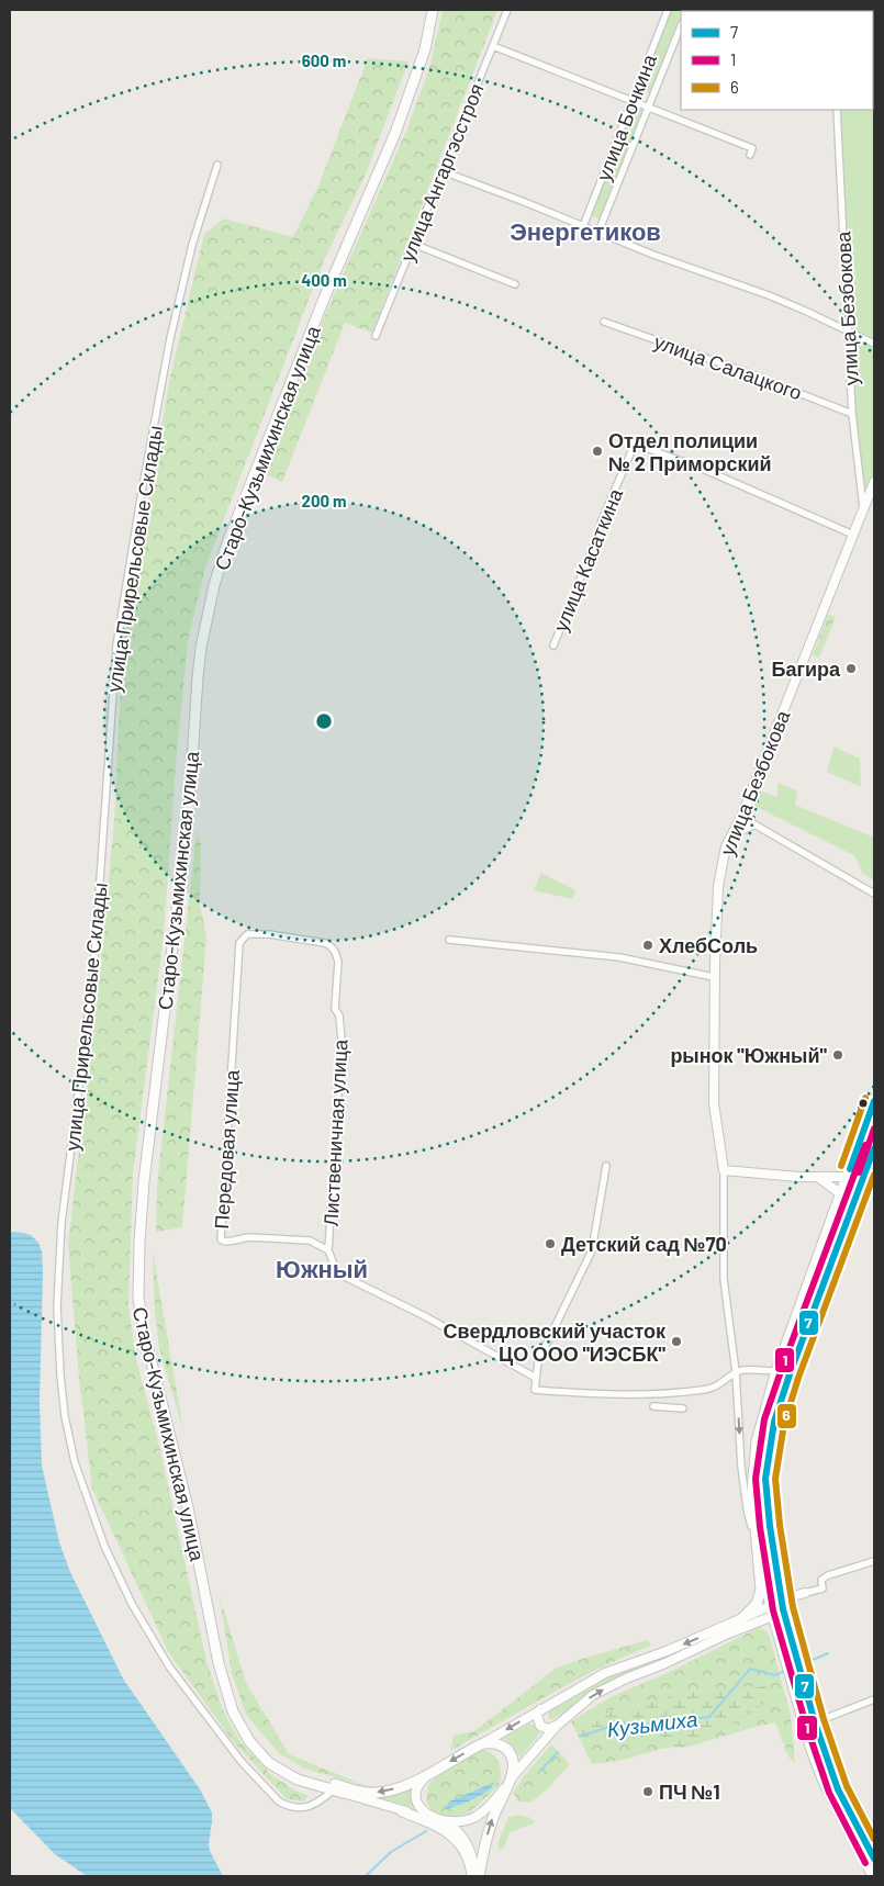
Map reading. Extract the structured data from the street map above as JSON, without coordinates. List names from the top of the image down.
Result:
{
  "streets": {
    "main road": ["Старо-Кузьмихинская улица"],
    "street": [
      "улица Бочкина",
      "улица Ангаргэсстроя",
      "улица Безбокова",
      "улица Салацкого",
      "улица Прирельсовые Склады",
      "улица Касаткина",
      "Лиственичная улица",
      "Передовая улица"
    ]
  },
  "crossings": [
    ["улица Безбокова", "улица Салацкого"],
    ["улица Безбокова", "улица Касаткина"],
    ["Старо-Кузьмихинская улица", "улица Прирельсовые Склады"],
    ["Лиственичная улица", "Передовая улица"]
  ],
  "districts": ["Энергетиков", "Южный"],
  "water": ["Кузьмиха"],
  "places": [
    "Отдел полиции № 2 Приморский",
    "Багира",
    "ХлебСоль",
    "рынок \"Южный\"",
    "Детский сад №70",
    "Свердловский участок ЦО ООО \"ИЭСБК\"",
    "ПЧ №1"
  ],
  "lines": ["transit line 6", "transit line 7", "transit line 1"],
  "legend": ["7", "1", "6"],
  "rings": ["600 m", "400 m", "200 m"]
}
